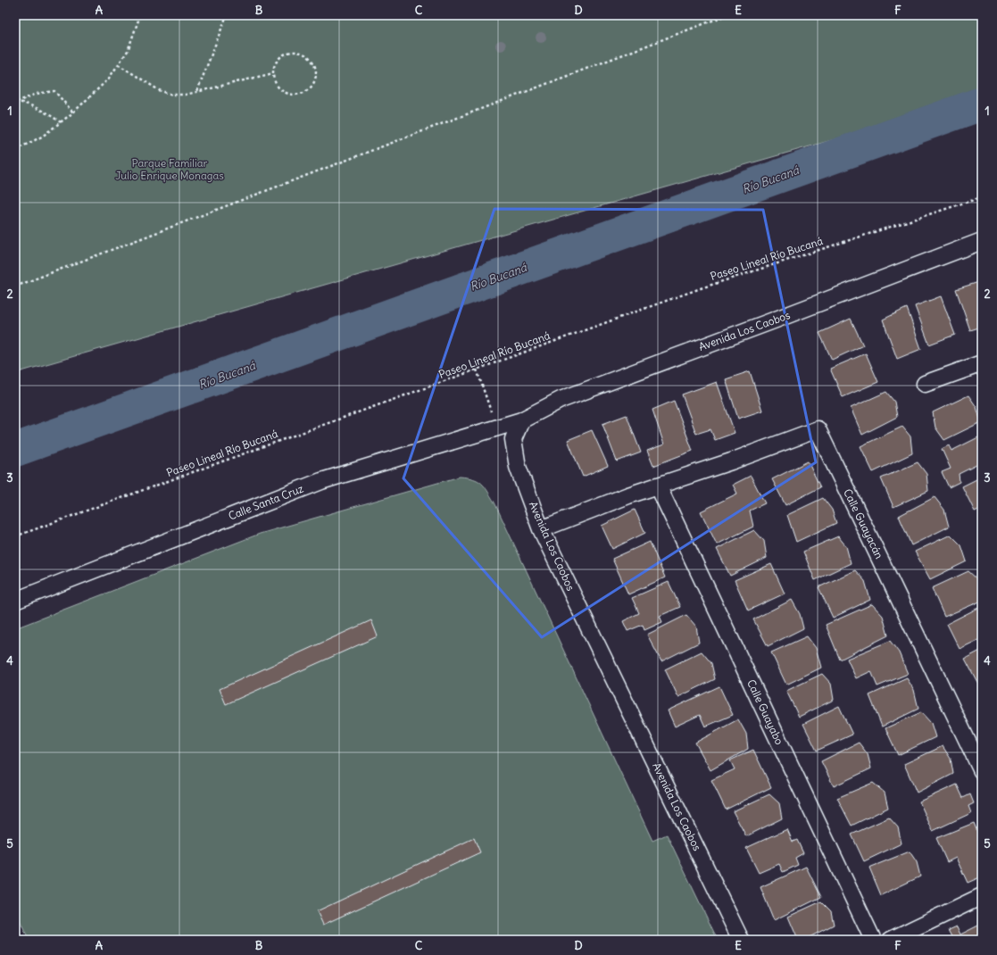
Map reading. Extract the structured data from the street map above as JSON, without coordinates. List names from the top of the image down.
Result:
{
  "streets": {
    "street": [
      "Avenida Los Caobos",
      "Calle Santa Cruz",
      "Calle Guayacán",
      "Calle Guayabo"
    ],
    "path": ["Paseo Lineal Río Bucaná"]
  },
  "crossings": [
    ["Avenida Los Caobos", "Calle Santa Cruz"],
    ["Calle Guayacán", "Calle Guayabo"]
  ],
  "water": ["Río Bucaná"],
  "parks": ["Parque Familiar Julio Enrique Monagas"],
  "grid": {
    "columns": [
      "A",
      "B",
      "C",
      "D",
      "E",
      "F"
    ],
    "rows": [
      "1",
      "2",
      "3",
      "4",
      "5"
    ]
  }
}
